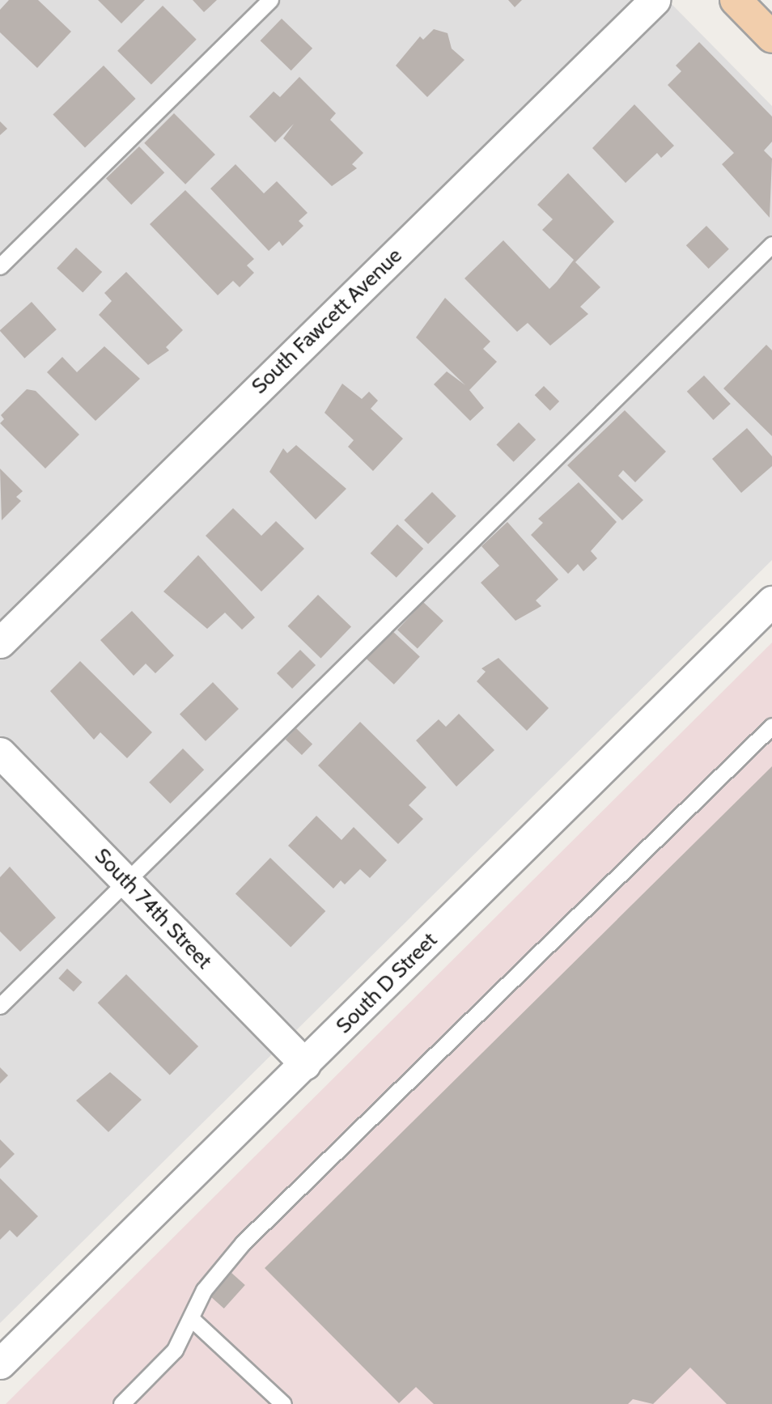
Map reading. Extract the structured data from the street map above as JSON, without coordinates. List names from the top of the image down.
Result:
{
  "streets": {
    "street": ["South Fawcett Avenue", "South 74th Street", "South D Street"]
  },
  "crossings": [
    ["South 74th Street", "South D Street"]
  ]
}
